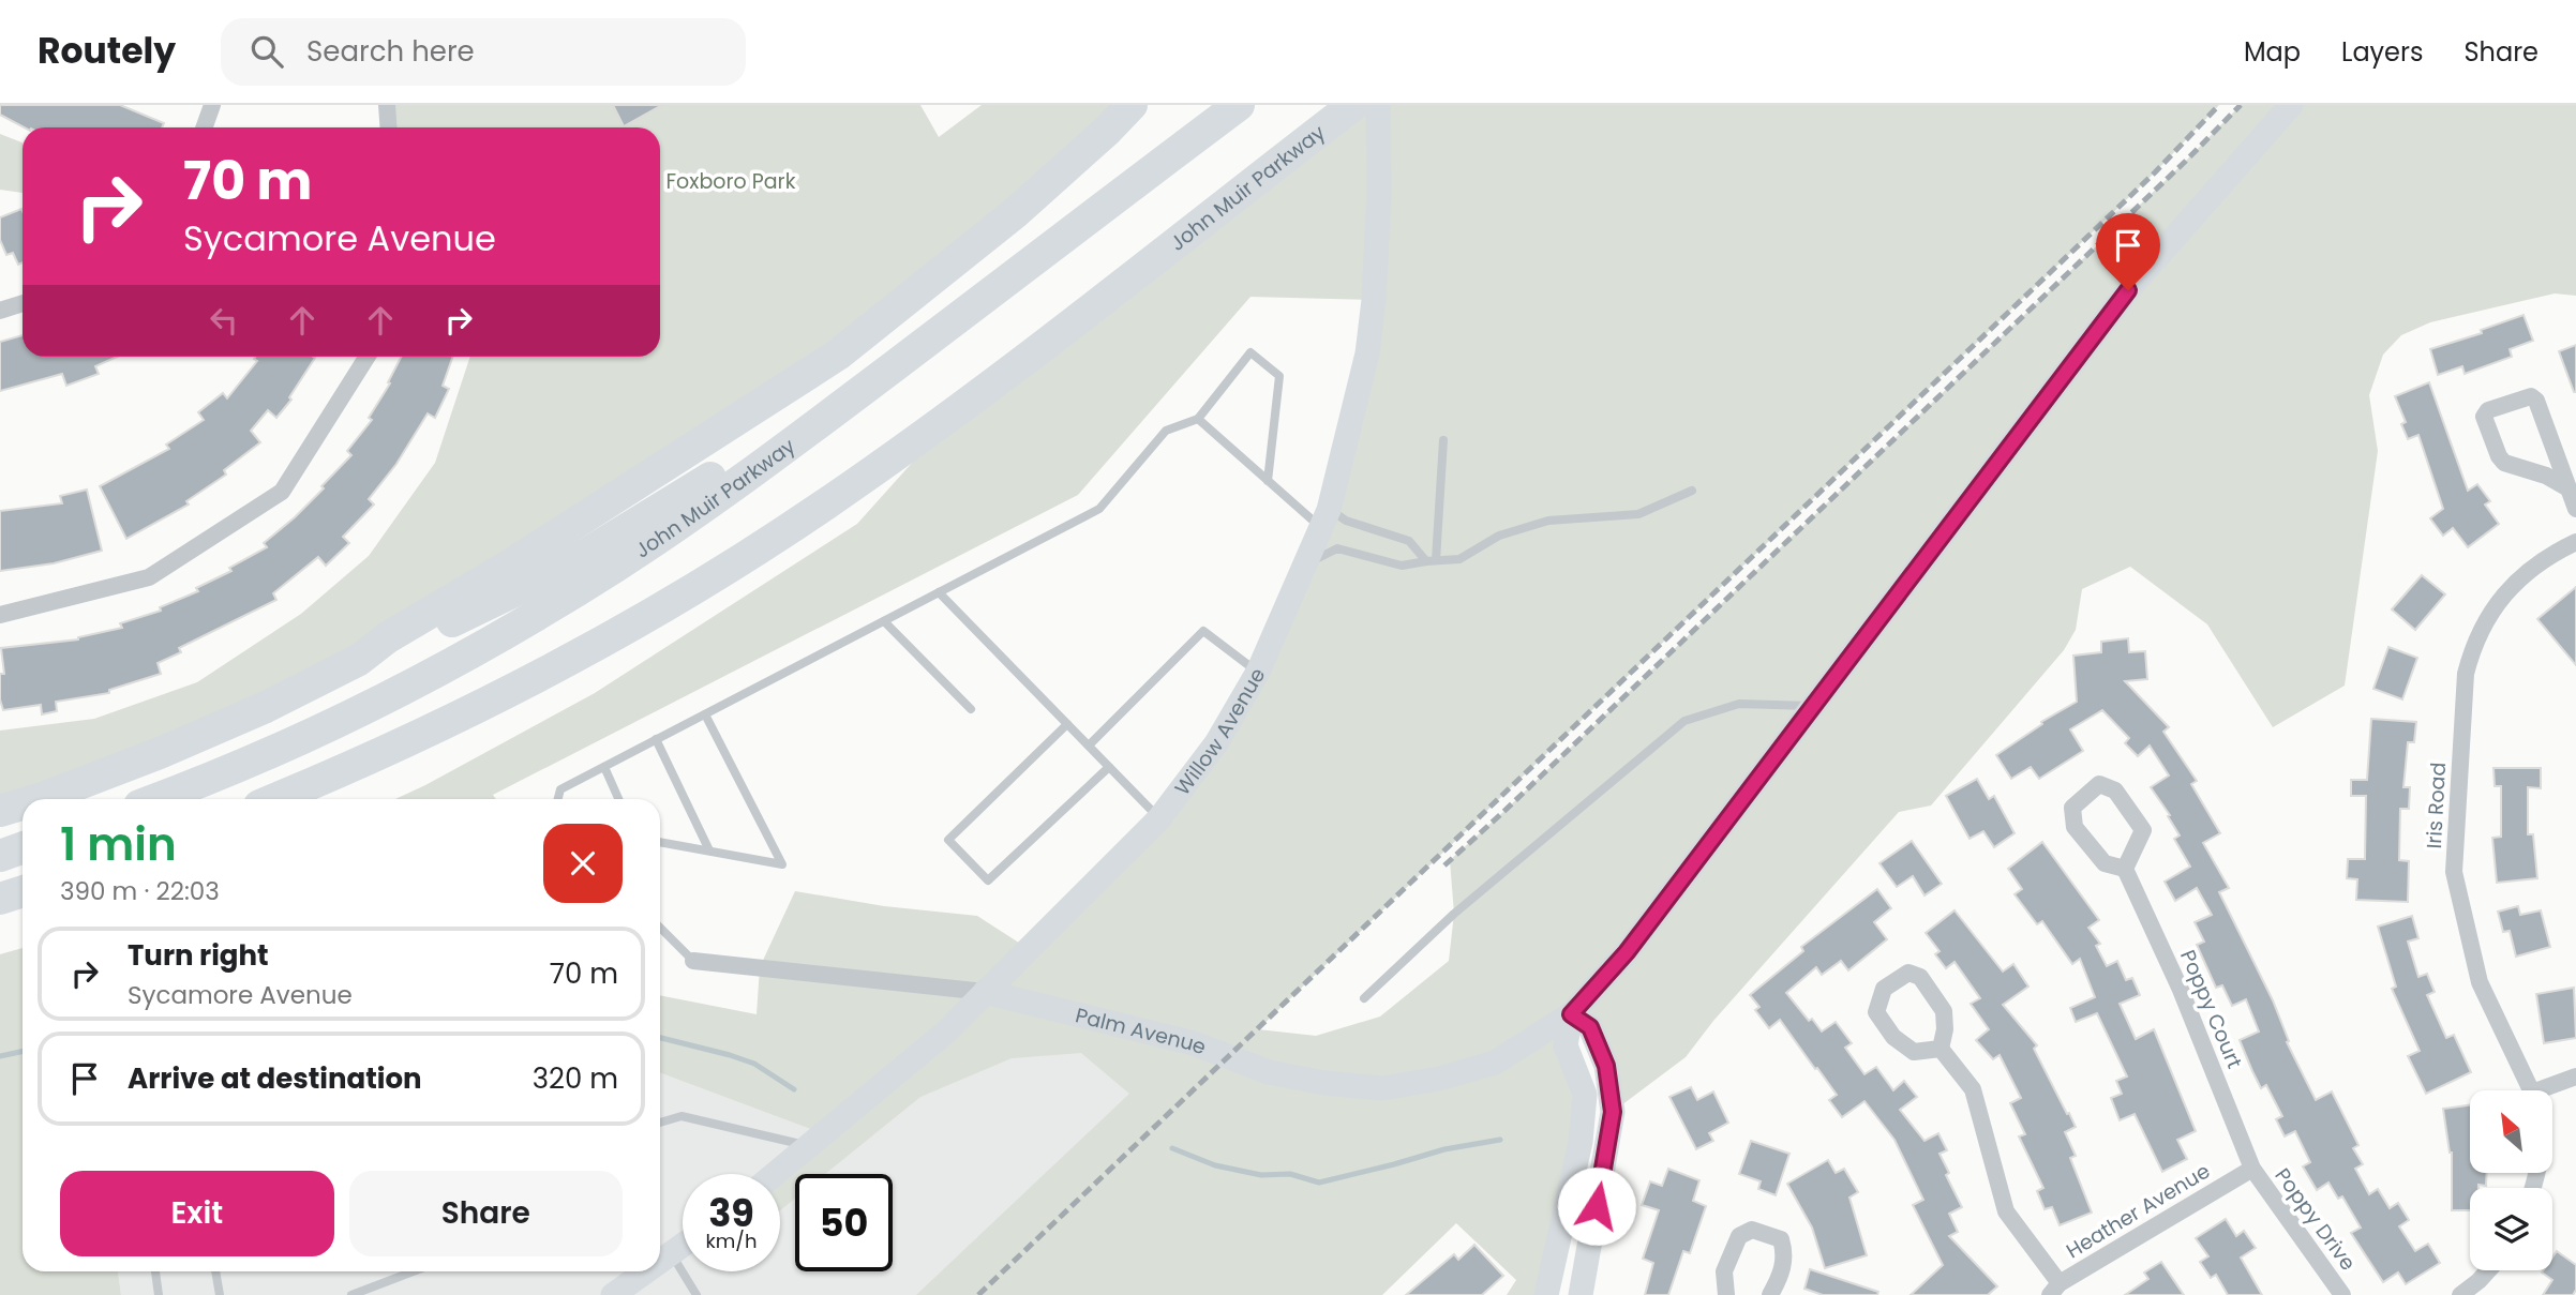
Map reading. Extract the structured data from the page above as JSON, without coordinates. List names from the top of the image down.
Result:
{
  "streets": {
    "highway": ["John Muir Parkway"],
    "street": [
      "Willow Avenue",
      "Iris Road",
      "Poppy Court",
      "Palm Avenue",
      "Heather Avenue",
      "Poppy Drive"
    ]
  },
  "crossings": [
    ["Willow Avenue", "Palm Avenue"],
    ["Poppy Court", "Heather Avenue"],
    ["Poppy Court", "Poppy Drive"],
    ["Heather Avenue", "Poppy Drive"]
  ],
  "parks": ["Foxboro Park"],
  "north": "top left",
  "page": {
    "header": "Routely",
    "search": "Search here",
    "nav": ["Map", "Layers", "Share"],
    "turn": ["70 m", "Sycamore Avenue"],
    "heading": ["1 min", "390 m · 22:03"],
    "list": [
      {
        "name": "Turn right",
        "note": "Sycamore Avenue",
        "value": "70 m"
      },
      {
        "name": "Arrive at destination",
        "value": "320 m"
      }
    ],
    "buttons": ["Exit", "Share"],
    "speed": "39 km/h",
    "limit": "50"
  }
}
